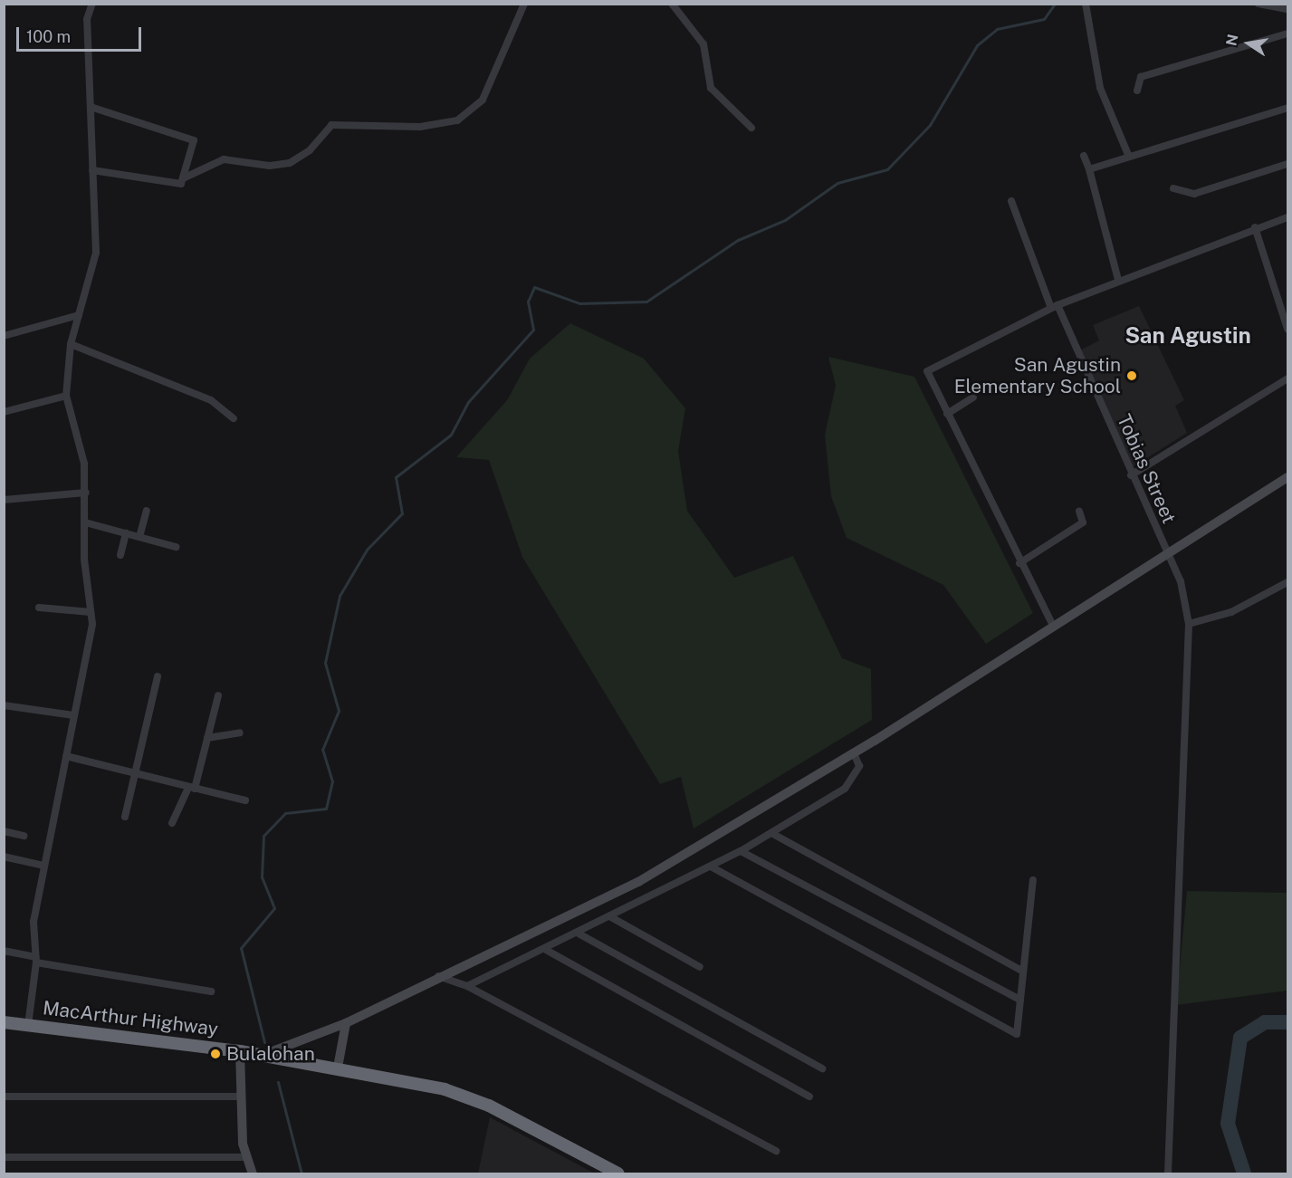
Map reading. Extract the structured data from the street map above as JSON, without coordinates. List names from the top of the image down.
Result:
{
  "streets": {
    "highway": ["MacArthur Highway"],
    "street": ["Tobias Street"]
  },
  "districts": ["San Agustin"],
  "places": ["San Agustin Elementary School", "Bulalohan"],
  "scale_bar": "100 m",
  "north": "left"
}
